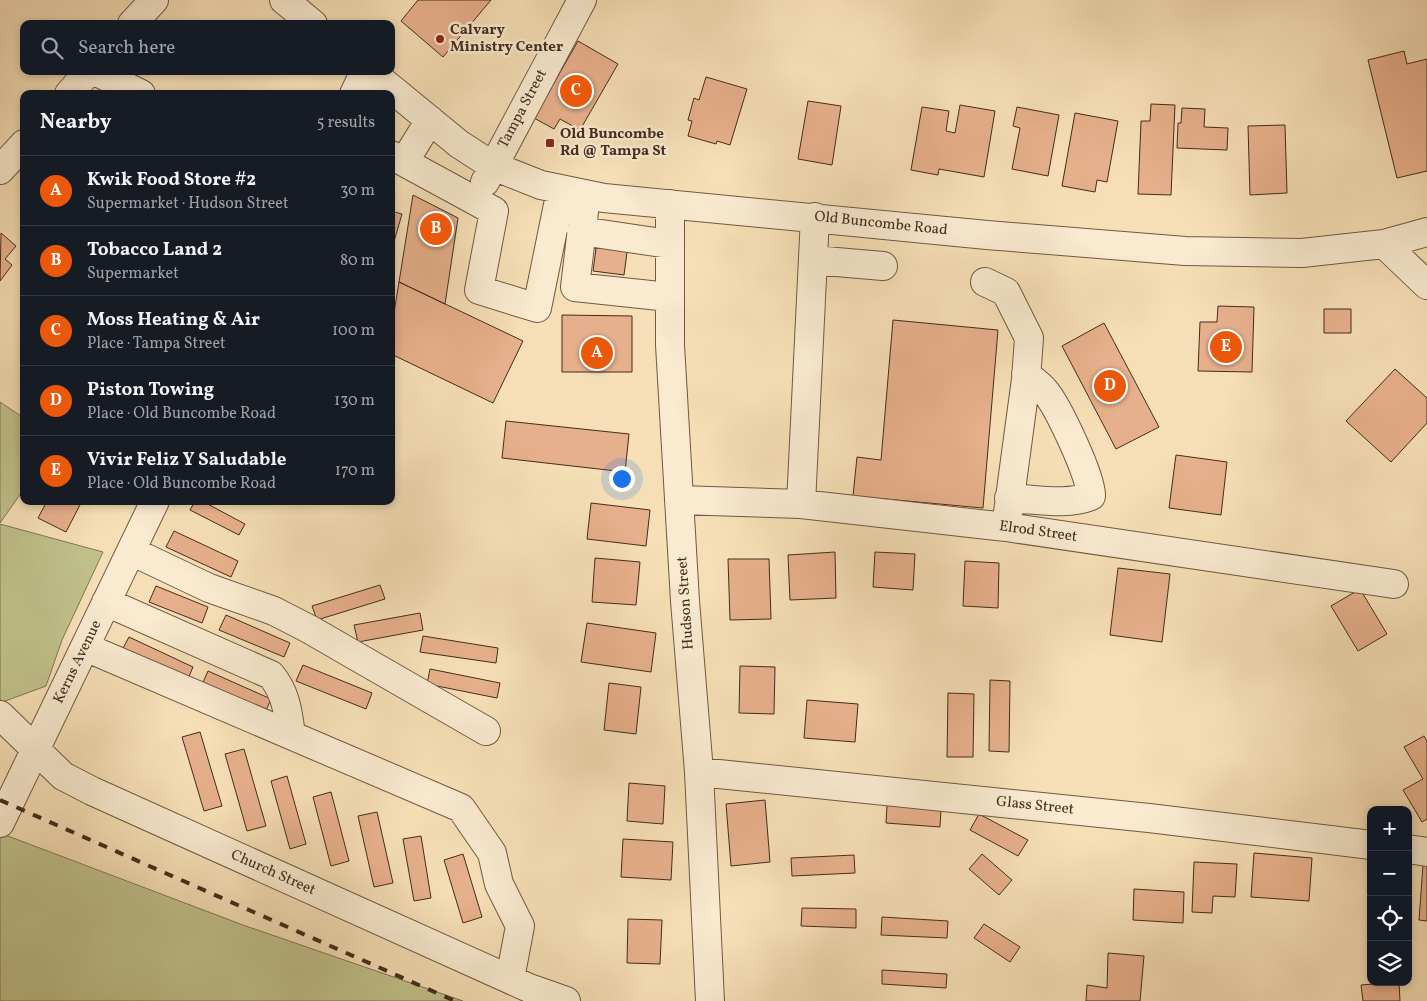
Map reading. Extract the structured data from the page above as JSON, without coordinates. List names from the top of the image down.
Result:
{
  "streets": {
    "street": [
      "Tampa Street",
      "Old Buncombe Road",
      "Elrod Street",
      "Hudson Street",
      "Kerns Avenue",
      "Glass Street",
      "Church Street"
    ]
  },
  "crossings": [
    ["Tampa Street", "Old Buncombe Road"],
    ["Old Buncombe Road", "Hudson Street"],
    ["Elrod Street", "Hudson Street"],
    ["Hudson Street", "Glass Street"],
    ["Kerns Avenue", "Church Street"]
  ],
  "places": {
    "other": ["Calvary Ministry Center"],
    "transit": ["Old Buncombe Rd @ Tampa St"]
  },
  "page": {
    "search": "Search here",
    "pins": [
      "C",
      "B",
      "E",
      "A",
      "D"
    ],
    "heading": ["Nearby", "5 results"],
    "list": [
      {
        "mark": "A",
        "name": "Kwik Food Store #2",
        "note": "Supermarket · Hudson Street",
        "value": "30 m"
      },
      {
        "mark": "B",
        "name": "Tobacco Land 2",
        "note": "Supermarket",
        "value": "80 m"
      },
      {
        "mark": "C",
        "name": "Moss Heating & Air",
        "note": "Place · Tampa Street",
        "value": "100 m"
      },
      {
        "mark": "D",
        "name": "Piston Towing",
        "note": "Place · Old Buncombe Road",
        "value": "130 m"
      },
      {
        "mark": "E",
        "name": "Vivir Feliz Y Saludable",
        "note": "Place · Old Buncombe Road",
        "value": "170 m"
      }
    ],
    "map_buttons": ["+", "−"]
  }
}
